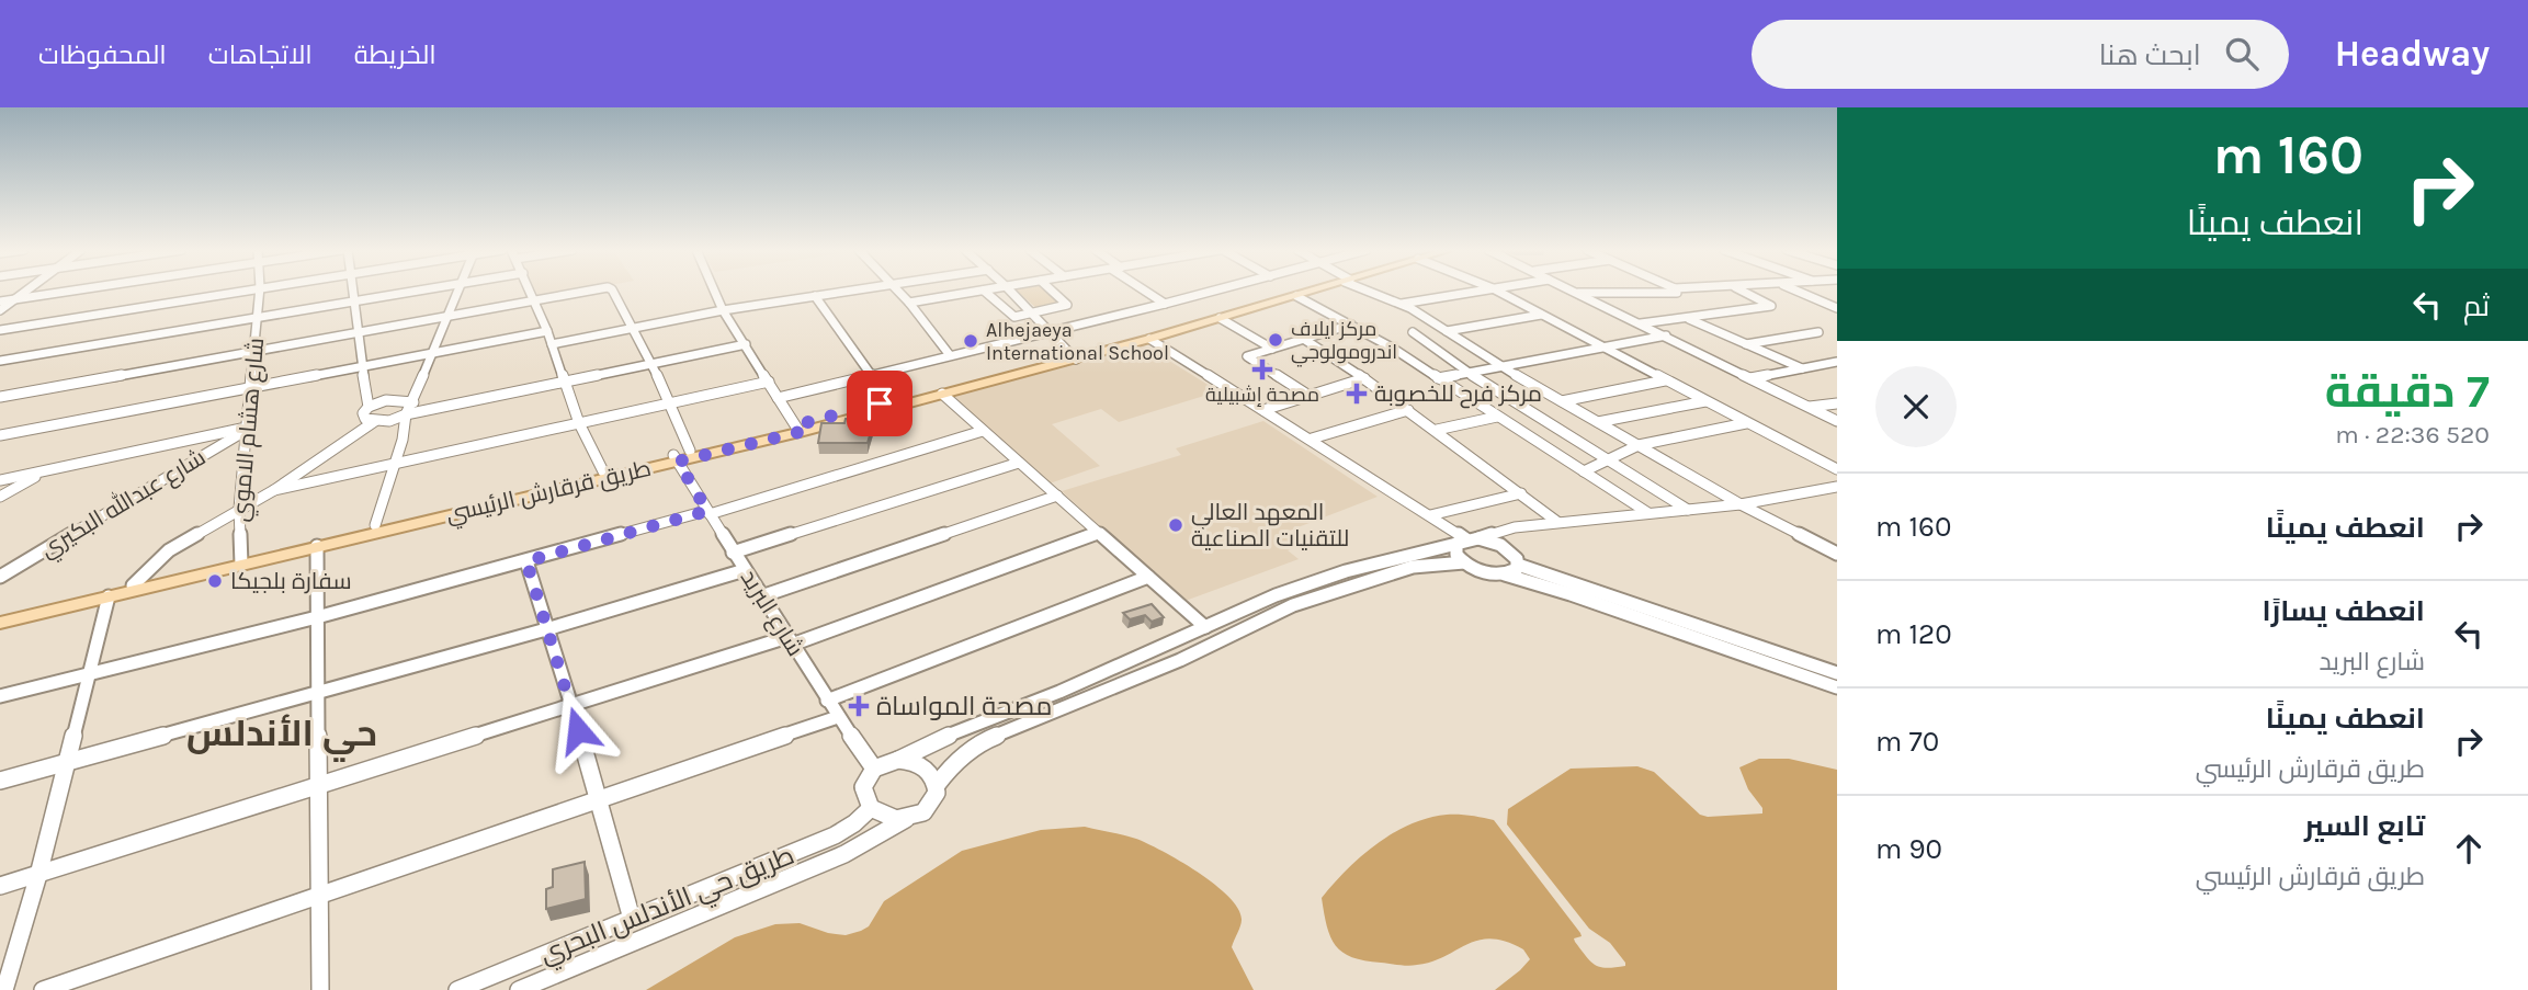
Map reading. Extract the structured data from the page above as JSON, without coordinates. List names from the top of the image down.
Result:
{
  "streets": {
    "main road": ["طريق قرقارش الرئيسي"],
    "street": [
      "شارع هشام الاموي",
      "شارع عبدالله البكيري",
      "شارع البريد",
      "طريق حي الأندلس البحري"
    ]
  },
  "crossings": [
    ["شارع هشام الاموي", "طريق قرقارش الرئيسي"],
    ["شارع هشام الاموي", "شارع عبدالله البكيري"],
    ["طريق قرقارش الرئيسي", "شارع البريد"],
    ["شارع البريد", "طريق حي الأندلس البحري"]
  ],
  "districts": ["حي الأندلس"],
  "places": {
    "other": [
      "مركز ايلاف اندرومولوجي",
      "Alhejaeya International School",
      "المعهد العالي للتقنيات الصناعية",
      "سفارة بلجيكا"
    ],
    "health": ["مصحة إشبيلية", "مركز فرح للخصوبة", "مصحة المواساة"]
  },
  "page": {
    "header": "Headway",
    "search": "ابحث هنا",
    "nav": ["الخريطة", "الاتجاهات", "المحفوظات"],
    "turn": ["160 m", "انعطف يمينًا"],
    "then": "ثم",
    "heading": ["7 دقيقة", "520 m · 22:36"],
    "list": [
      {
        "name": "انعطف يمينًا",
        "value": "160 m"
      },
      {
        "name": "انعطف يسارًا",
        "note": "شارع البريد",
        "value": "120 m"
      },
      {
        "name": "انعطف يمينًا",
        "note": "طريق قرقارش الرئيسي",
        "value": "70 m"
      },
      {
        "name": "تابع السير",
        "note": "طريق قرقارش الرئيسي",
        "value": "90 m"
      }
    ]
  }
}
